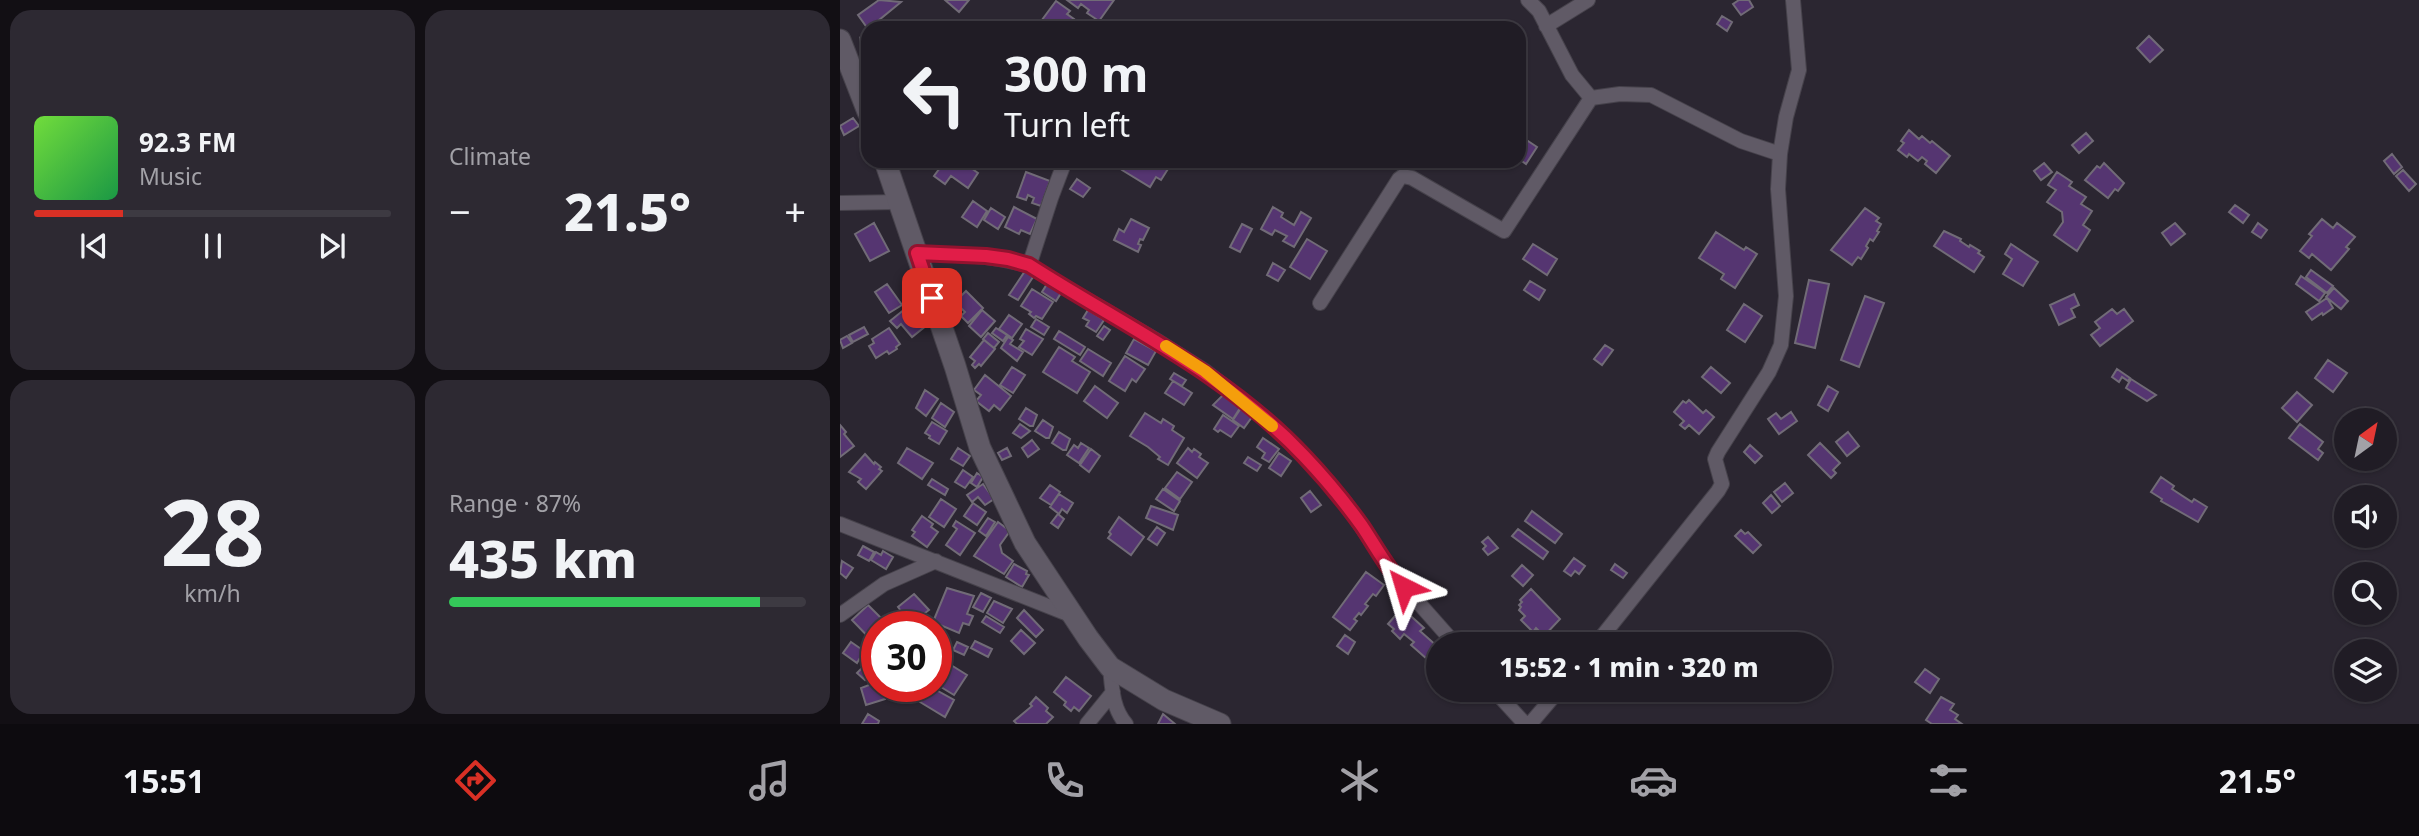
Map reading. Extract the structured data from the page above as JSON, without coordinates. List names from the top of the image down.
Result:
{
  "north": "top right",
  "page": {
    "tile": [
      "Climate",
      ["28", "km/h"],
      ["Range · 87%", "435 km"]
    ],
    "turn": ["300 m", "Turn left"],
    "song": ["92.3 FM", "Music"],
    "heat": ["−", "21.5°", "+"],
    "limit": "30",
    "trip": "15:52 · 1 min · 320 m",
    "tabs": ["15:51", "21.5°"]
  }
}
